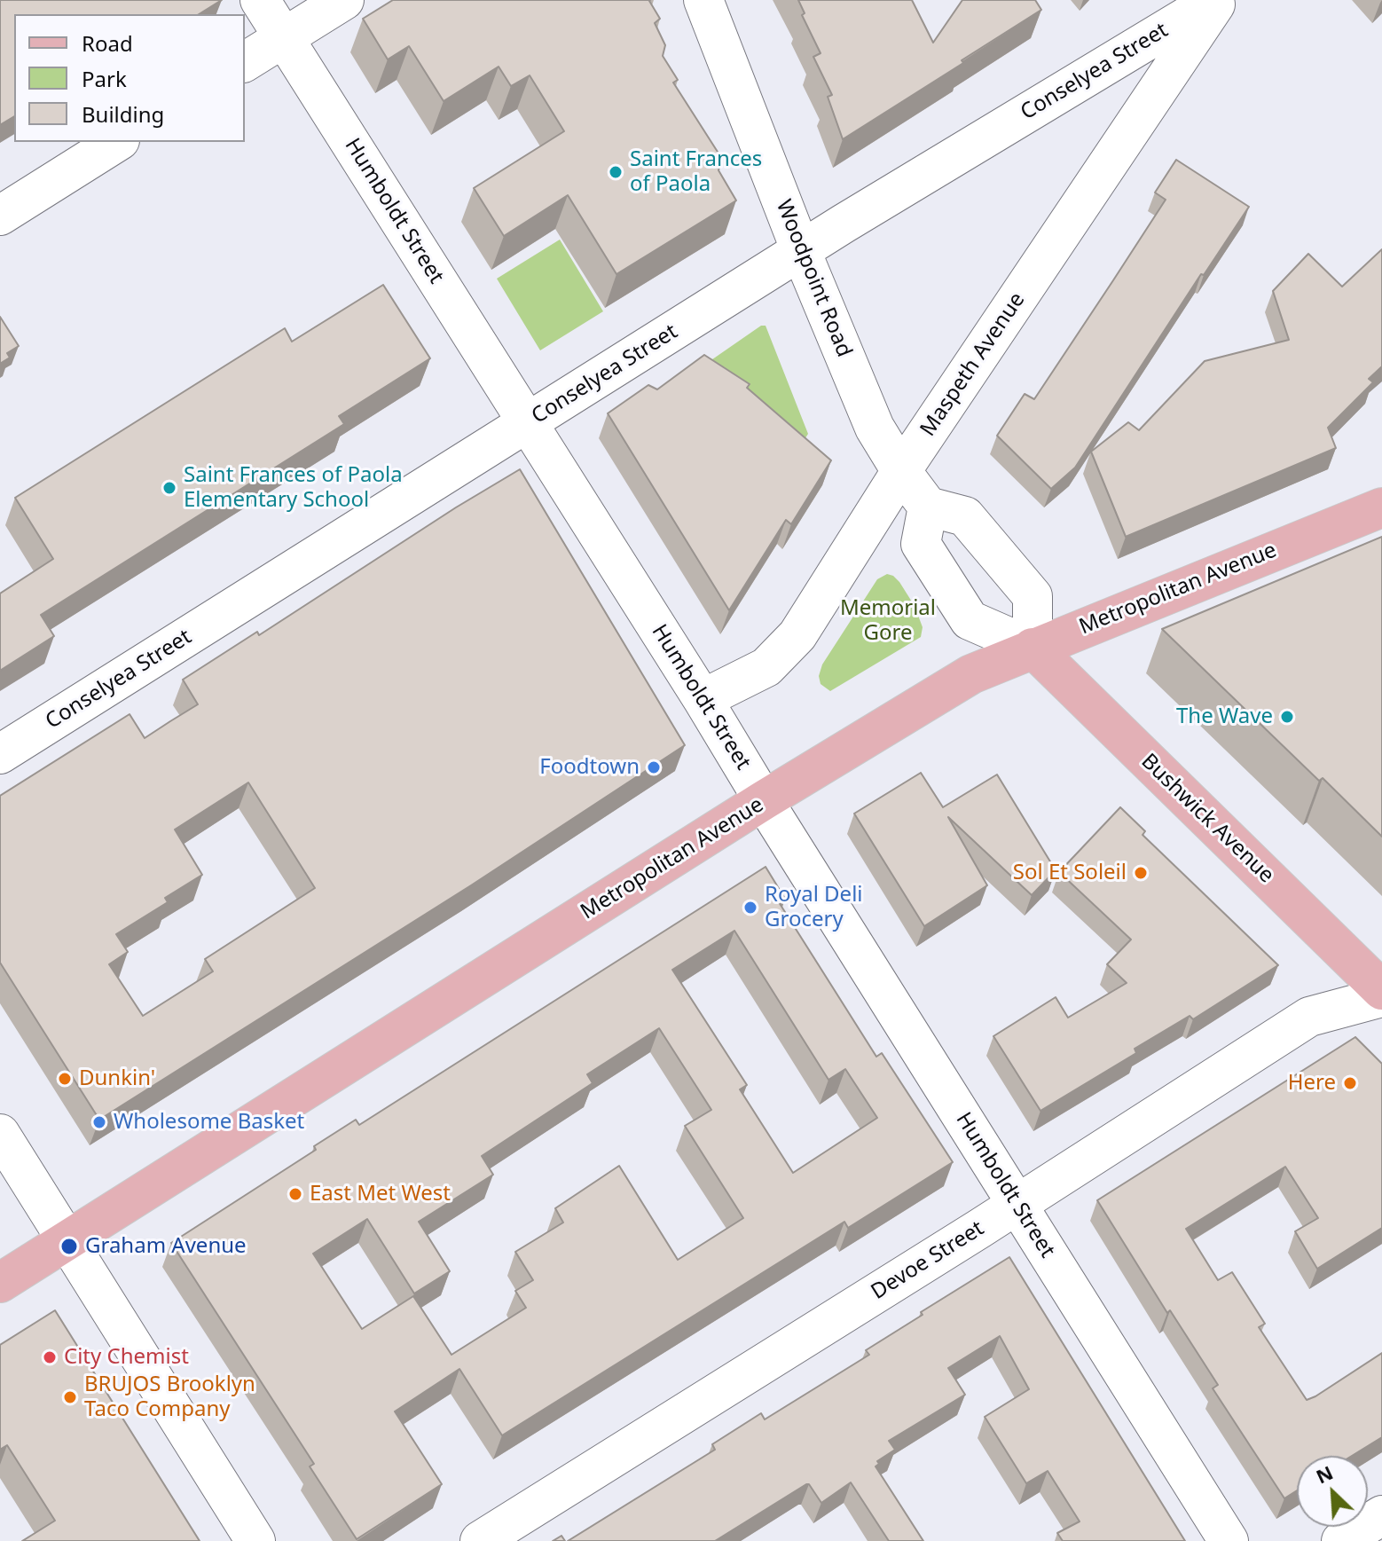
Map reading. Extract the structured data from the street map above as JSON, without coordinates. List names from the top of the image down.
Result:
{
  "streets": {
    "main road": ["Metropolitan Avenue", "Bushwick Avenue"],
    "street": [
      "Conselyea Street",
      "Humboldt Street",
      "Woodpoint Road",
      "Maspeth Avenue",
      "Devoe Street"
    ]
  },
  "crossings": [
    ["Conselyea Street", "Humboldt Street"],
    ["Conselyea Street", "Woodpoint Road"],
    ["Conselyea Street", "Maspeth Avenue"],
    ["Humboldt Street", "Maspeth Avenue"],
    ["Humboldt Street", "Metropolitan Avenue"],
    ["Humboldt Street", "Devoe Street"],
    ["Woodpoint Road", "Maspeth Avenue"],
    ["Metropolitan Avenue", "Bushwick Avenue"]
  ],
  "parks": ["Memorial Gore"],
  "places": [
    "Saint Frances of Paola",
    "Saint Frances of Paola Elementary School",
    "The Wave",
    "Foodtown",
    "Sol Et Soleil",
    "Royal Deli Grocery",
    "Dunkin'",
    "Here",
    "Wholesome Basket",
    "East Met West",
    "Graham Avenue",
    "City Chemist",
    "BRUJOS Brooklyn Taco Company"
  ],
  "legend": ["Road", "Park", "Building"],
  "north": "top left"
}
